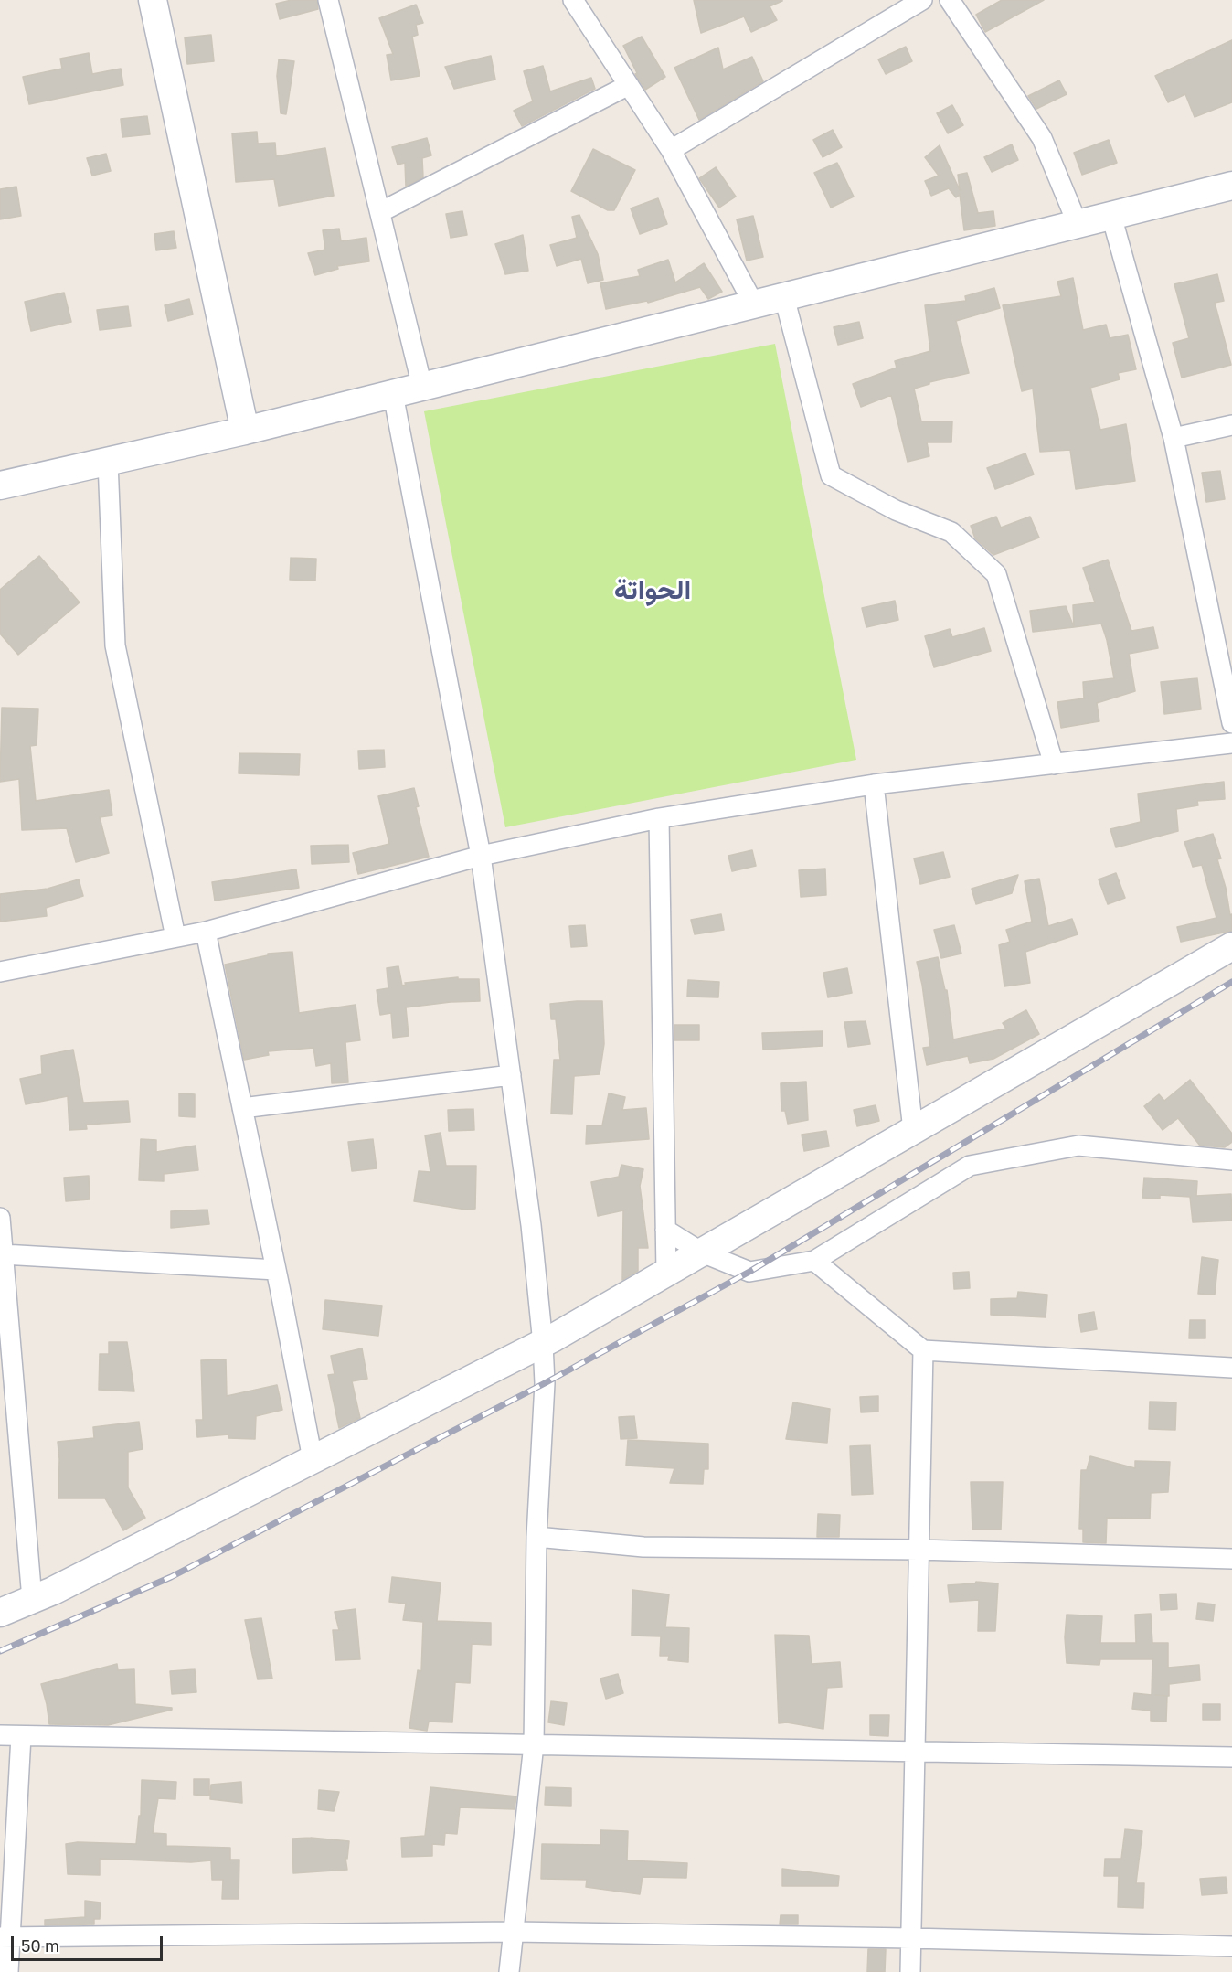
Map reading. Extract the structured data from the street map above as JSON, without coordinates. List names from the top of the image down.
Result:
{
  "districts": ["الحواتة"],
  "scale_bar": "50 m"
}
